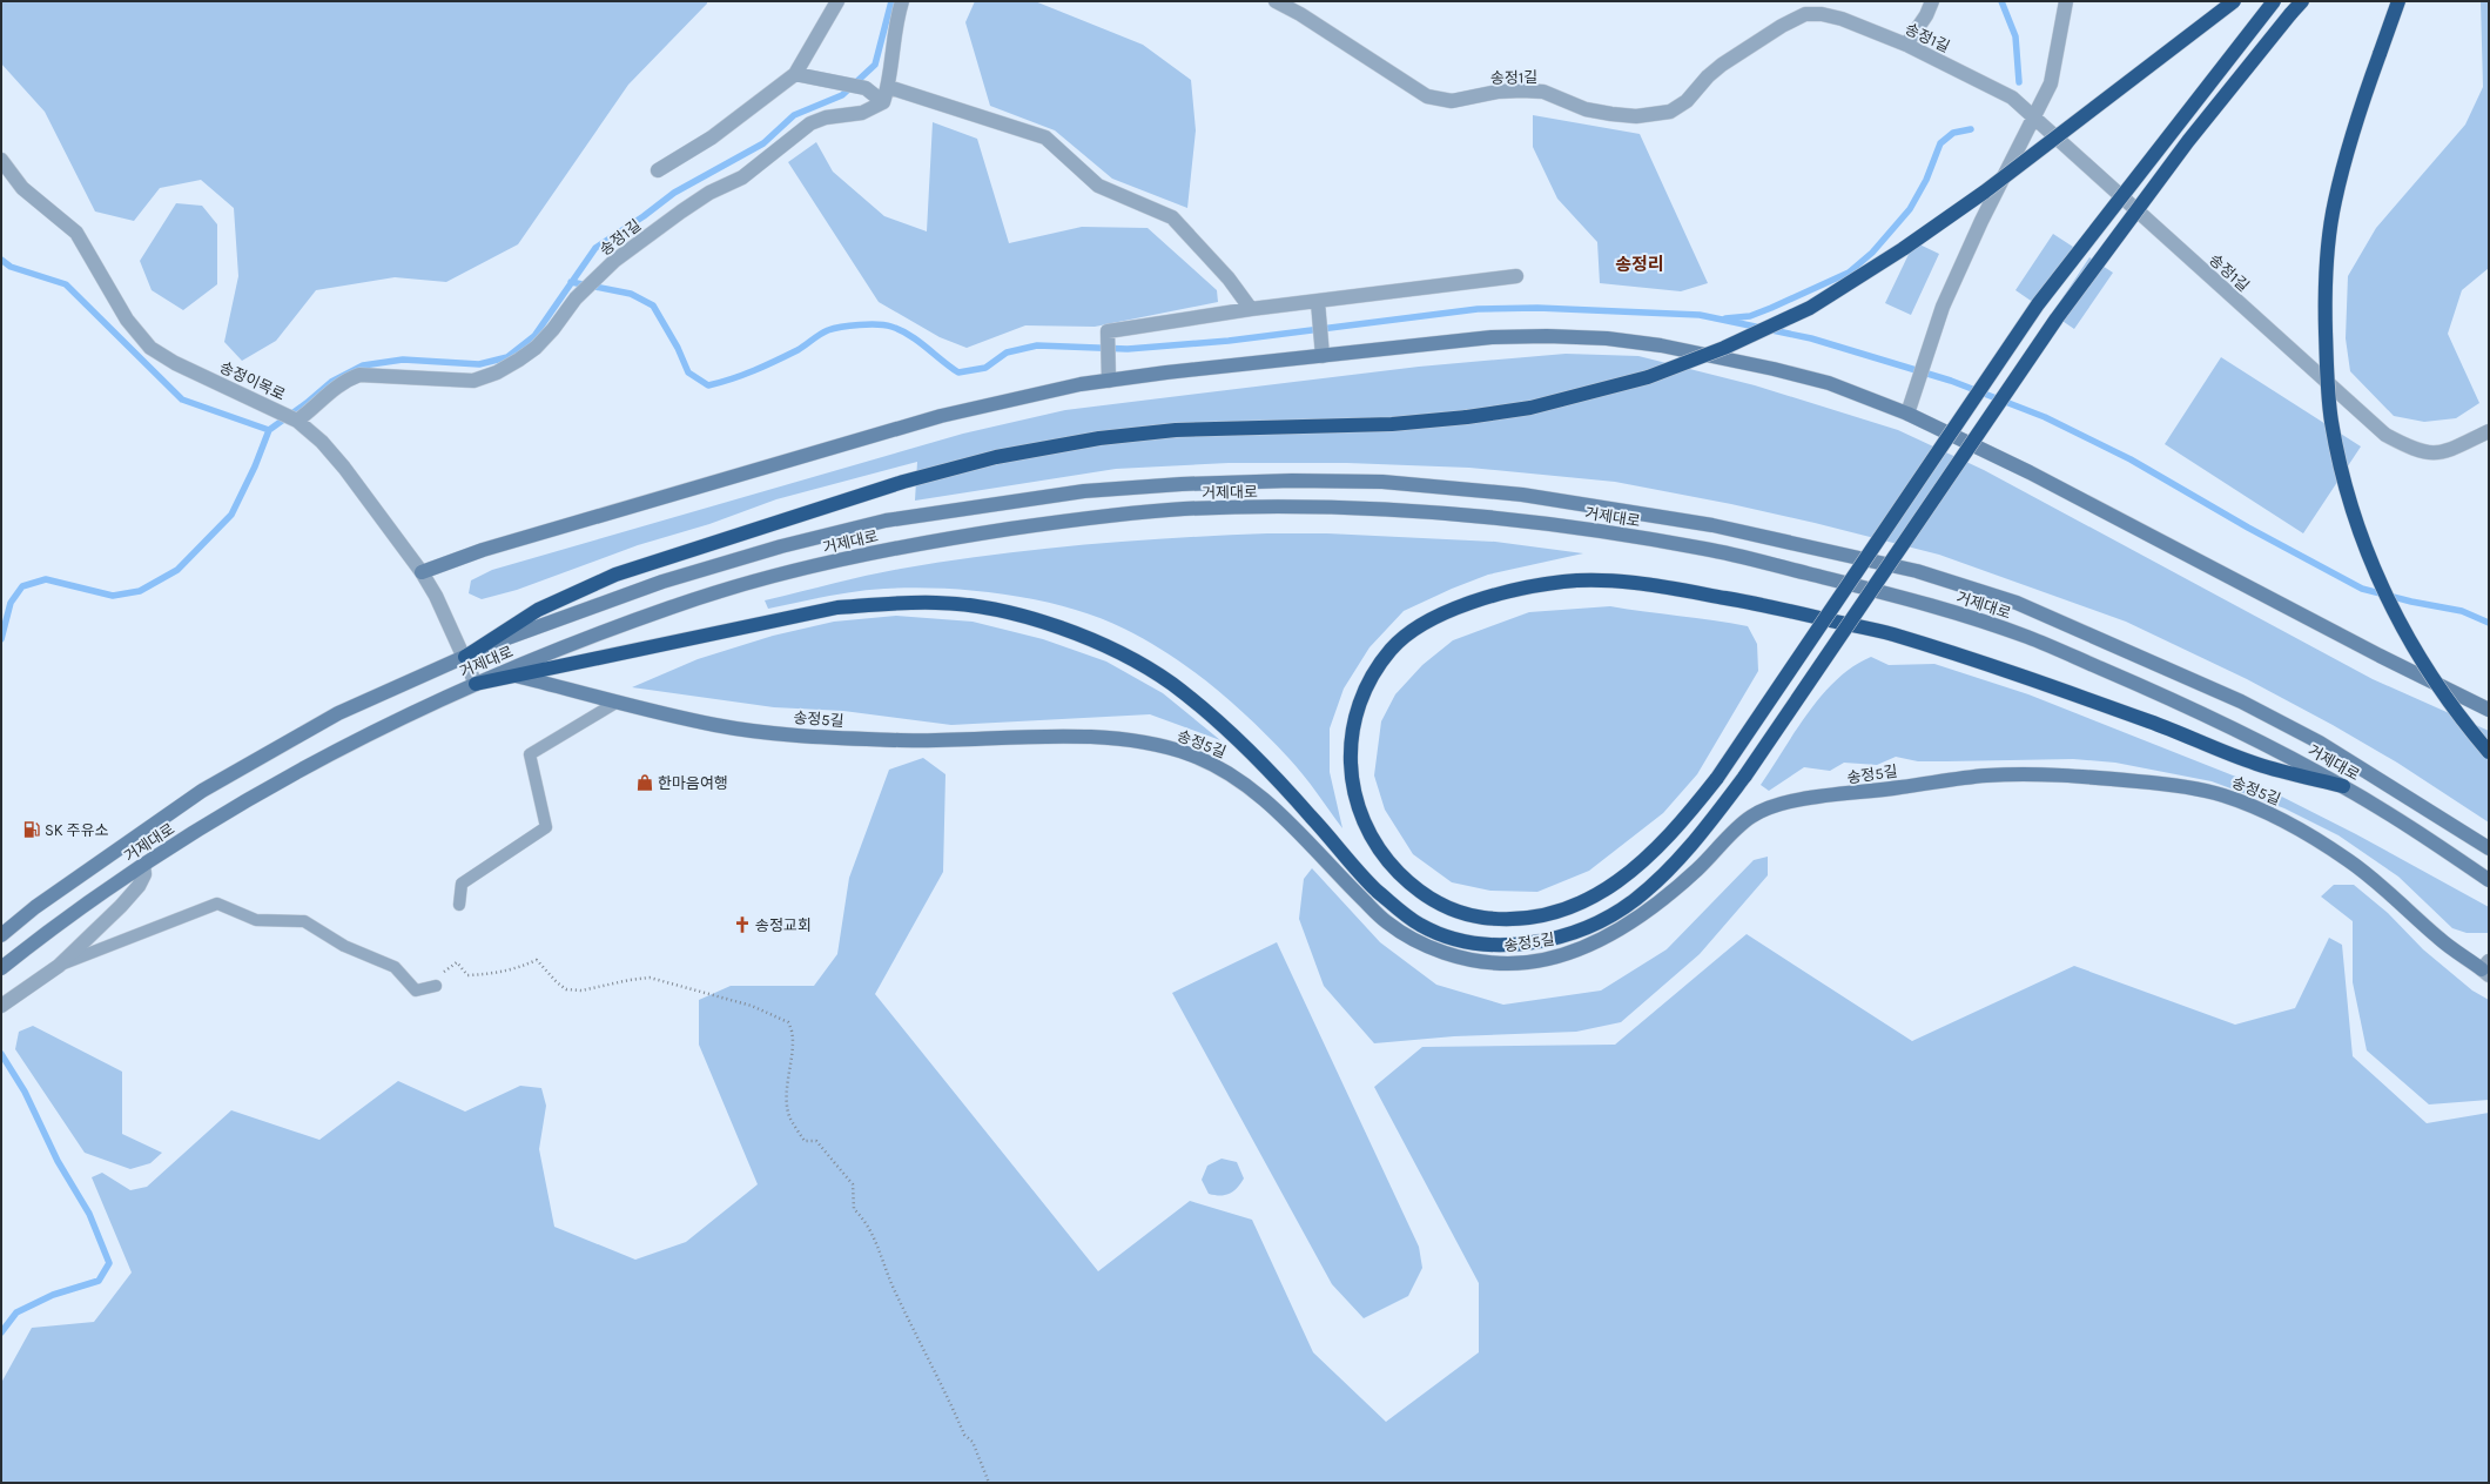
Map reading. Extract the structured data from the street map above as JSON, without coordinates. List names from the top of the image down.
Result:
{
  "streets": {
    "street": [
      "송정1길",
      "송정이목로",
      "거제대로",
      "송정5길"
    ]
  },
  "crossings": [
    ["송정1길", "송정이목로"],
    ["송정이목로", "거제대로"]
  ],
  "districts": ["송정리"],
  "places": {
    "shop": ["한마음여행"],
    "fuel station": ["SK 주유소"],
    "church": ["송정교회"]
  }
}
